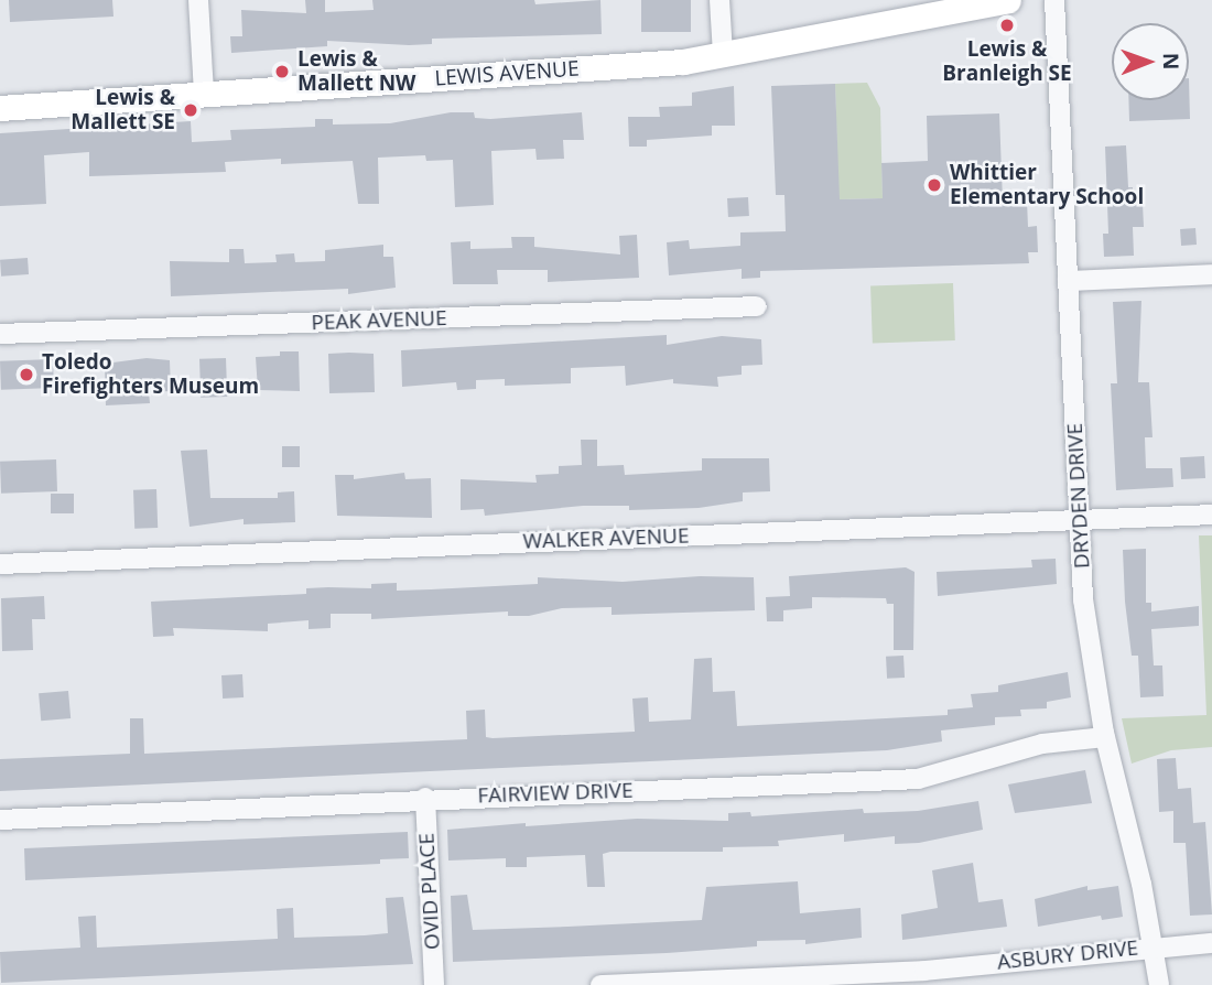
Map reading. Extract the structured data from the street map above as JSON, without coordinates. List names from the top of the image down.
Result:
{
  "streets": {
    "main road": ["LEWIS AVENUE"],
    "street": [
      "PEAK AVENUE",
      "DRYDEN DRIVE",
      "WALKER AVENUE",
      "FAIRVIEW DRIVE",
      "OVID PLACE",
      "ASBURY DRIVE"
    ]
  },
  "crossings": [
    ["DRYDEN DRIVE", "WALKER AVENUE"],
    ["DRYDEN DRIVE", "FAIRVIEW DRIVE"],
    ["DRYDEN DRIVE", "ASBURY DRIVE"],
    ["FAIRVIEW DRIVE", "OVID PLACE"]
  ],
  "places": [
    "Lewis & Branleigh SE",
    "Lewis & Mallett NW",
    "Lewis & Mallett SE",
    "Whittier Elementary School",
    "Toledo Firefighters Museum"
  ],
  "north": "right"
}
